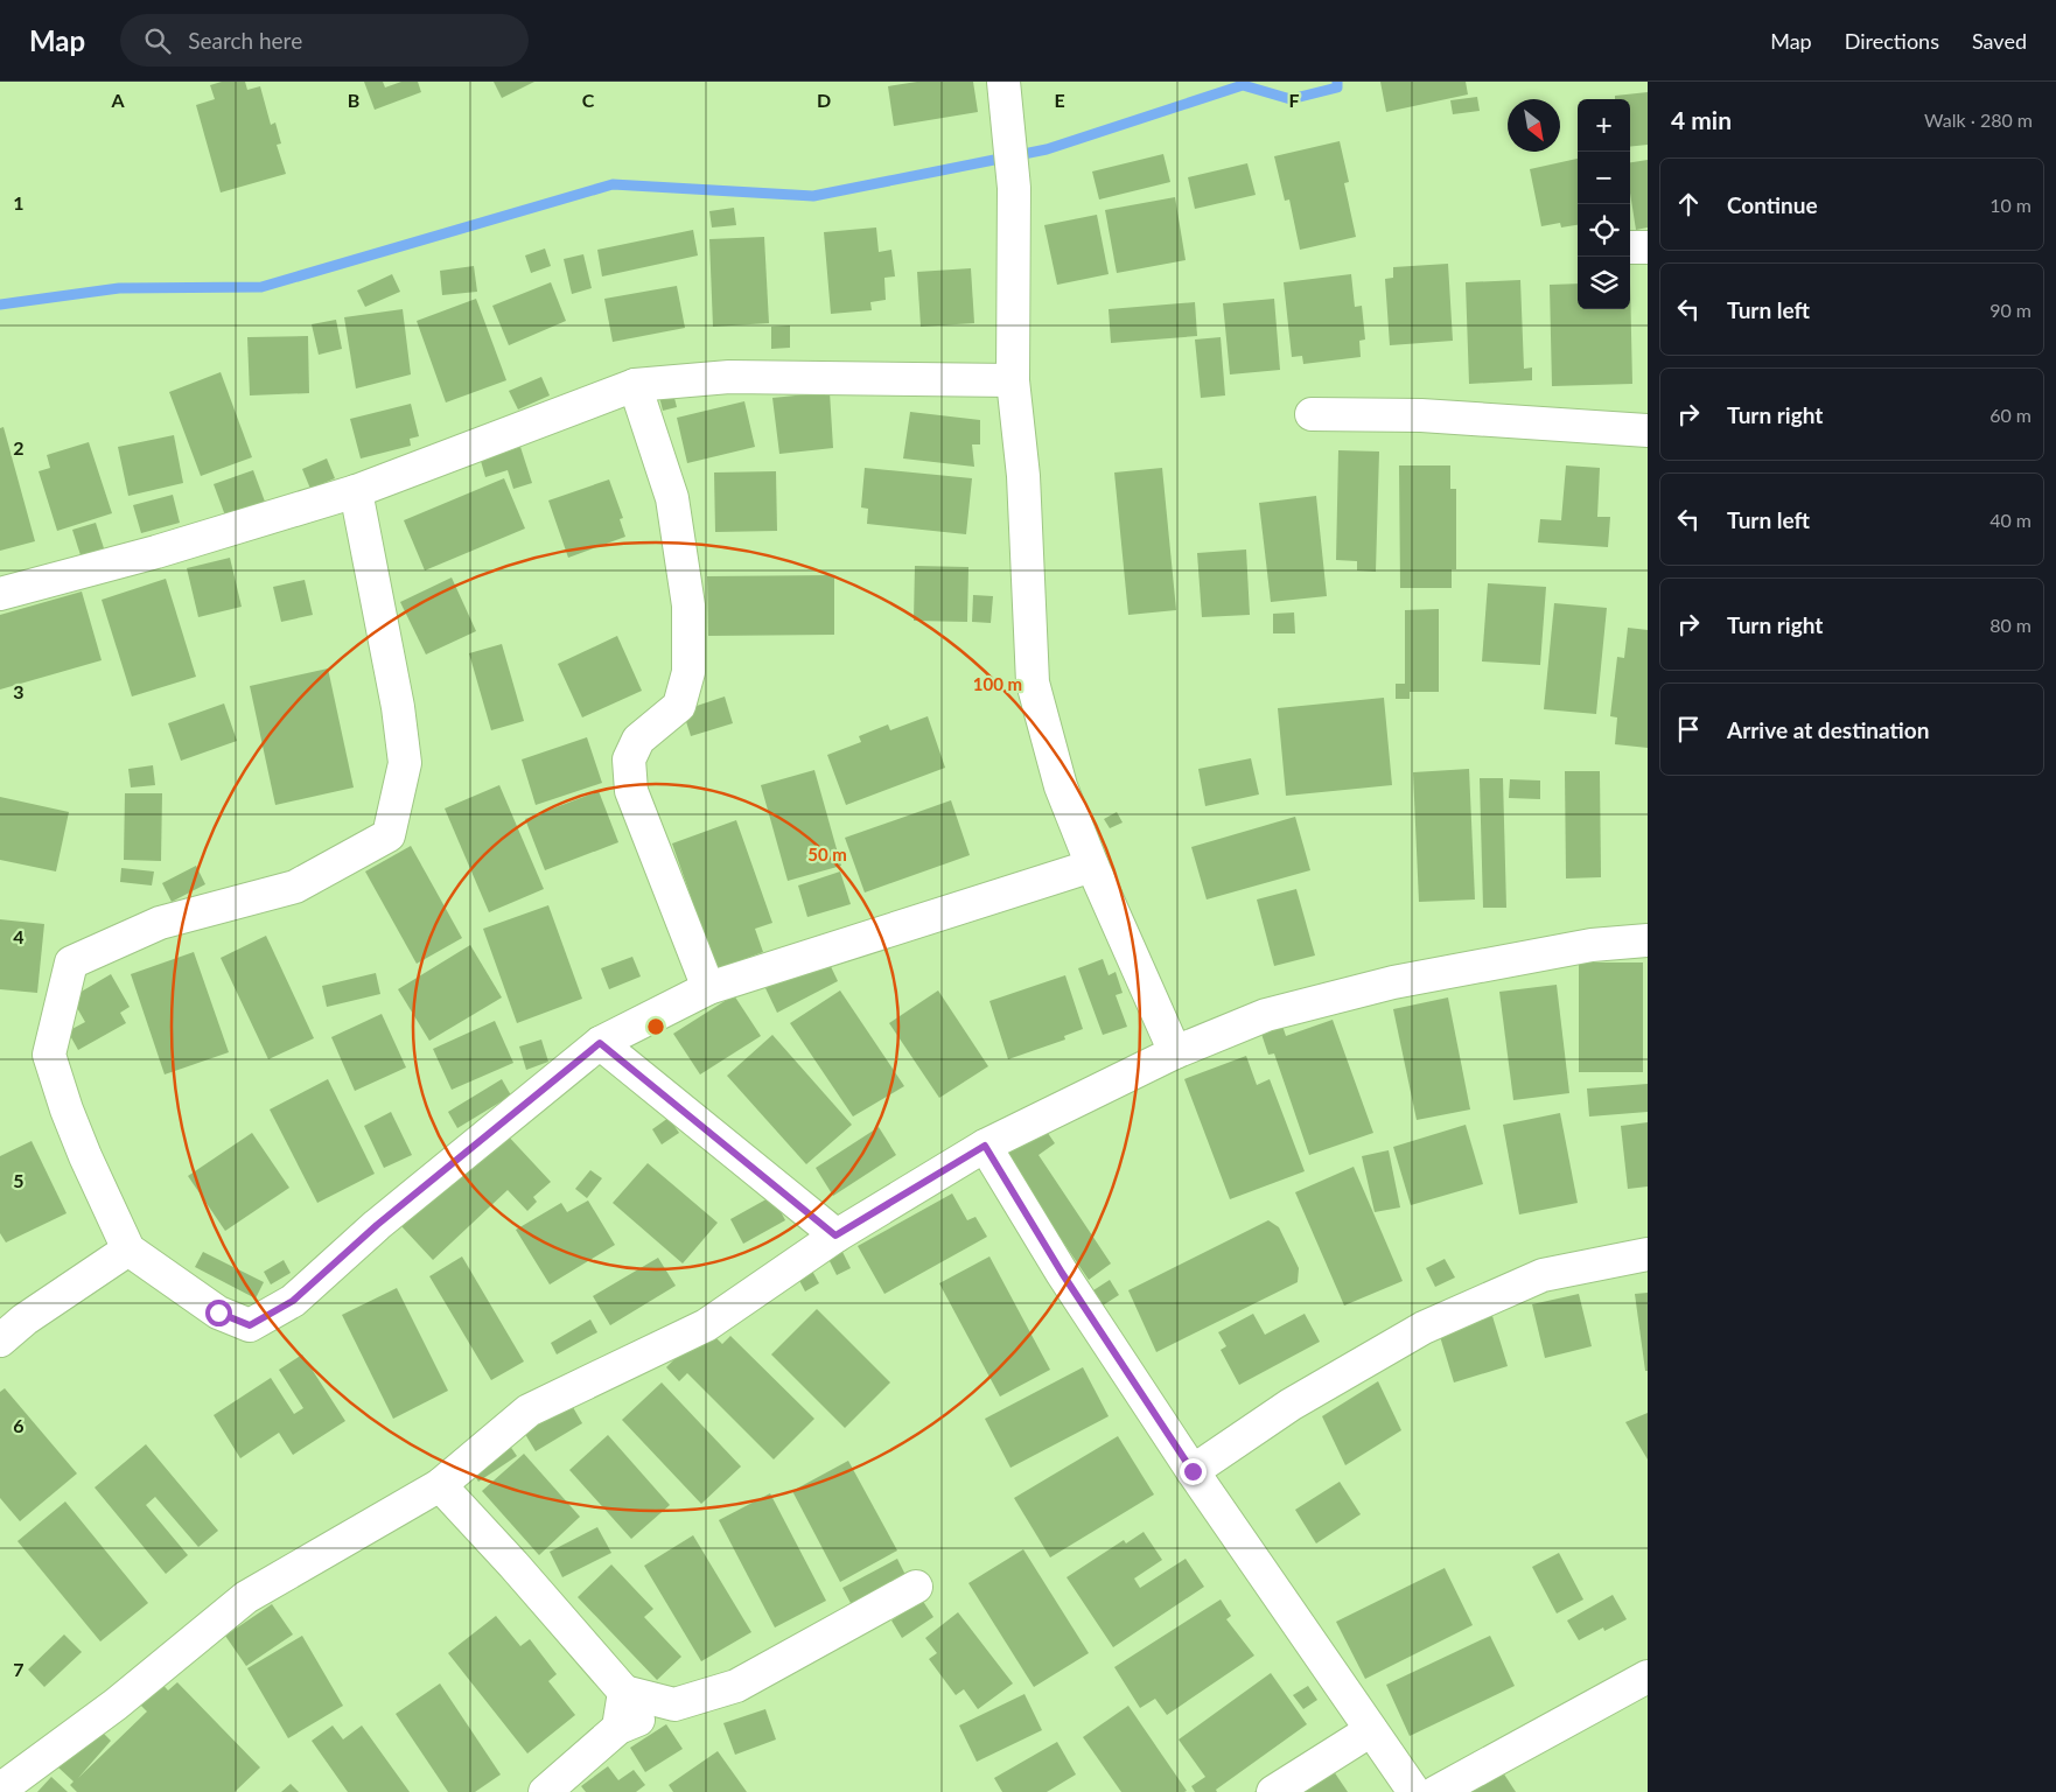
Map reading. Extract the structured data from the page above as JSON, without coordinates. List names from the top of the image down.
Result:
{
  "north": "bottom right",
  "page": {
    "header": "Map",
    "search": "Search here",
    "nav": ["Map", "Directions", "Saved"],
    "heading": ["4 min", "Walk · 280 m"],
    "map_buttons": ["+", "−"],
    "list": [
      ["Continue", "10 m"],
      ["Turn left", "90 m"],
      ["Turn right", "60 m"],
      ["Turn left", "40 m"],
      ["Turn right", "80 m"],
      "Arrive at destination"
    ]
  },
  "grid": {
    "columns": [
      "A",
      "B",
      "C",
      "D",
      "E",
      "F"
    ],
    "rows": [
      "1",
      "2",
      "3",
      "4",
      "5",
      "6",
      "7"
    ]
  },
  "rings": ["100 m", "50 m"]
}
